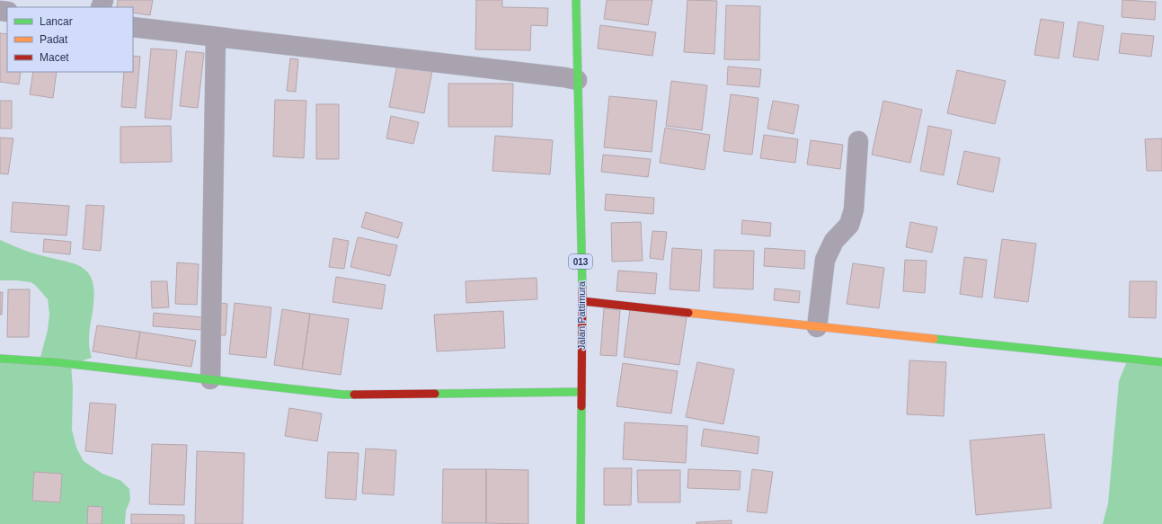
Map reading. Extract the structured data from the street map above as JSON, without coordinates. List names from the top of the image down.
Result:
{
  "streets": {
    "street": ["013", "Jalan Pattimura"]
  },
  "legend": ["Lancar", "Padat", "Macet"]
}
